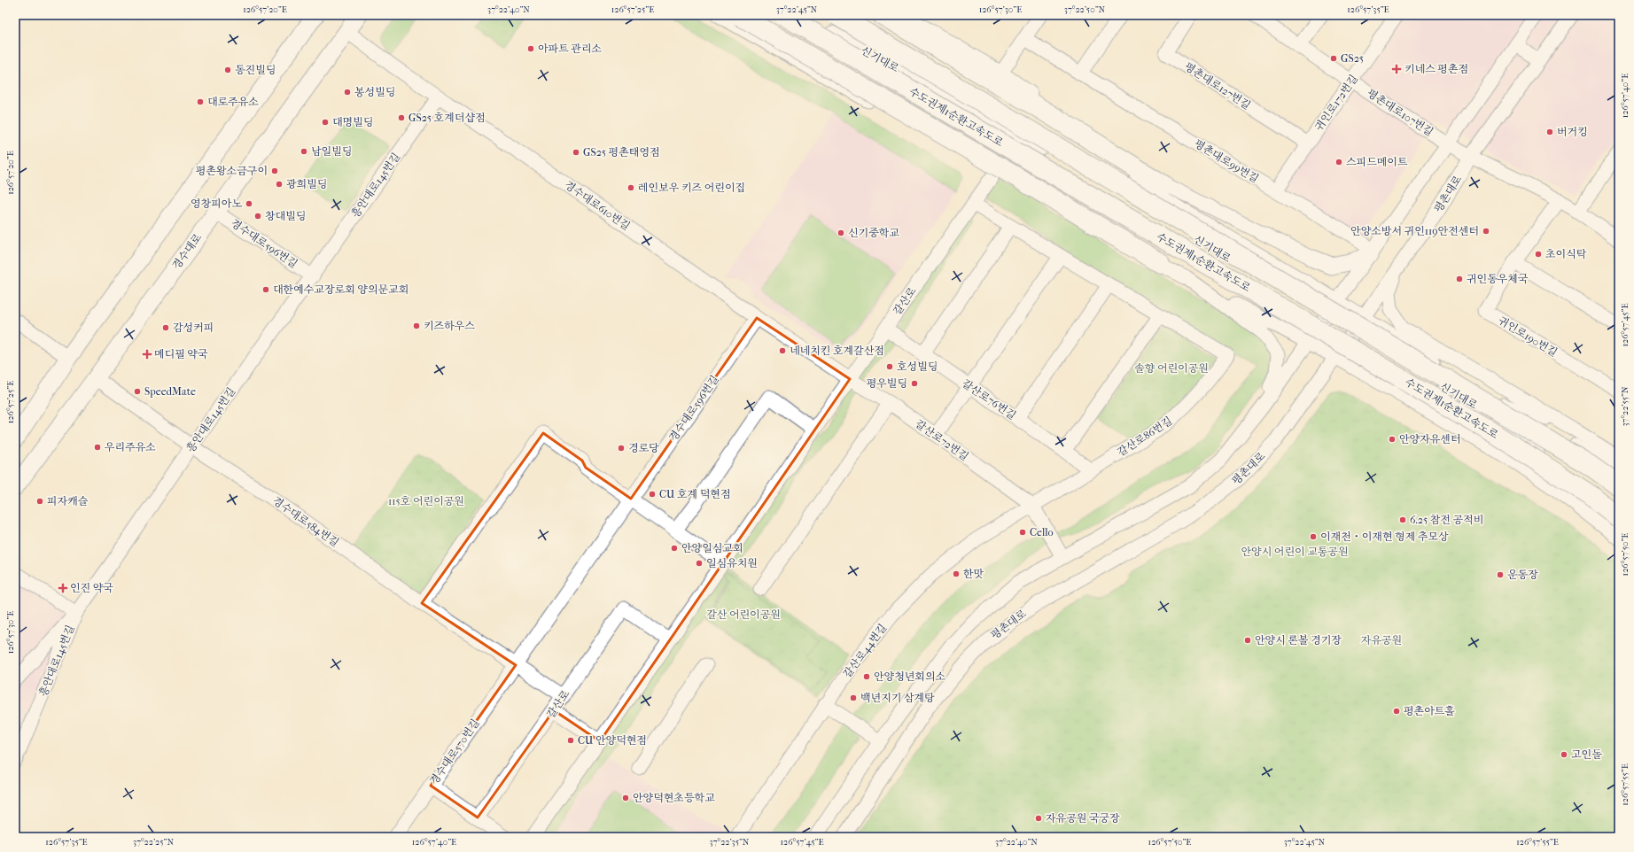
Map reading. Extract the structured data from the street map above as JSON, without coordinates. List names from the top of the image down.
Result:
{
  "streets": {
    "highway": ["수도권제1순환고속도로"],
    "main road": ["경수대로"],
    "street": [
      "신기대로",
      "평촌대로127번길",
      "귀인로172번길",
      "평촌대로107번길",
      "평촌대로99번길",
      "흥안대로145번길",
      "평촌대로",
      "경수대로610번길",
      "경수대로596번길",
      "갈산로",
      "귀인로190번길",
      "갈산로76번길",
      "갈산로86번길",
      "갈산로72번길",
      "경수대로584번길",
      "갈산로44번길",
      "경수대로570번길"
    ]
  },
  "crossings": [
    ["신기대로", "평촌대로"],
    ["평촌대로127번길", "귀인로172번길"],
    ["귀인로172번길", "평촌대로107번길"],
    ["귀인로172번길", "평촌대로99번길"],
    ["평촌대로107번길", "평촌대로"],
    ["평촌대로107번길", "귀인로190번길"],
    ["흥안대로145번길", "경수대로610번길"],
    ["흥안대로145번길", "경수대로596번길"],
    ["흥안대로145번길", "경수대로584번길"],
    ["경수대로610번길", "경수대로596번길"],
    ["경수대로610번길", "경수대로"],
    ["경수대로610번길", "갈산로"],
    ["경수대로610번길", "갈산로72번길"],
    ["경수대로596번길", "경수대로"],
    ["경수대로596번길", "경수대로584번길"],
    ["경수대로596번길", "경수대로570번길"],
    ["경수대로", "경수대로584번길"],
    ["갈산로", "갈산로76번길"],
    ["갈산로", "갈산로86번길"],
    ["갈산로", "갈산로72번길"],
    ["갈산로", "경수대로584번길"],
    ["갈산로76번길", "갈산로86번길"],
    ["갈산로86번길", "갈산로72번길"],
    ["갈산로86번길", "갈산로44번길"],
    ["갈산로72번길", "갈산로44번길"],
    ["경수대로584번길", "경수대로570번길"]
  ],
  "parks": [
    "솔향 어린이공원",
    "115호 어린이공원",
    "안양시 어린이 교통공원",
    "갈산 어린이공원",
    "자유공원"
  ],
  "places": {
    "other": [
      "아파트 관리소",
      "GS25",
      "동진빌딩",
      "봉성빌딩",
      "대로주유소",
      "GS25 호계더샵점",
      "대명빌딩",
      "버거킹",
      "남일빌딩",
      "GS25 평촌태영점",
      "스피드메이트",
      "평촌왕소금구이",
      "광희빌딩",
      "레인보우 키즈 어린이집",
      "영창피아노",
      "창대빌딩",
      "안양소방서 귀인119안전센터",
      "신기중학교",
      "초이식탁",
      "귀인동우체국",
      "대한예수교장로회 양의문교회",
      "키즈하우스",
      "감성커피",
      "네네치킨 호계갈산점",
      "호성빌딩",
      "평우빌딩",
      "SpeedMate",
      "안양자유센터",
      "우리주유소",
      "경로당",
      "CU 호계 덕현점",
      "피자캐슬",
      "6.25 참전 공적비",
      "Cello",
      "이재천・이재현 형제 추모상",
      "안양일심교회",
      "일심유치원",
      "한맛",
      "운동장",
      "안양시 론볼 경기장",
      "안양청년회의소",
      "백년지기 삼계탕",
      "평촌아트홀",
      "CU 안양덕현점",
      "고인돌",
      "안양덕현초등학교",
      "자유공원 국궁장"
    ],
    "health": ["키네스 평촌점", "메디필 약국", "인진 약국"]
  },
  "coordinates": [
    "126°57'20\"E",
    "37°22'40\"N",
    "126°57'25\"E",
    "37°22'45\"N",
    "126°57'30\"E",
    "37°22'50\"N",
    "126°57'35\"E",
    "126°57'40\"E",
    "126°57'45\"E",
    "37°22'55\"N",
    "126°57'50\"E",
    "126°57'55\"E",
    "37°22'25\"N",
    "37°22'35\"N"
  ]
}
